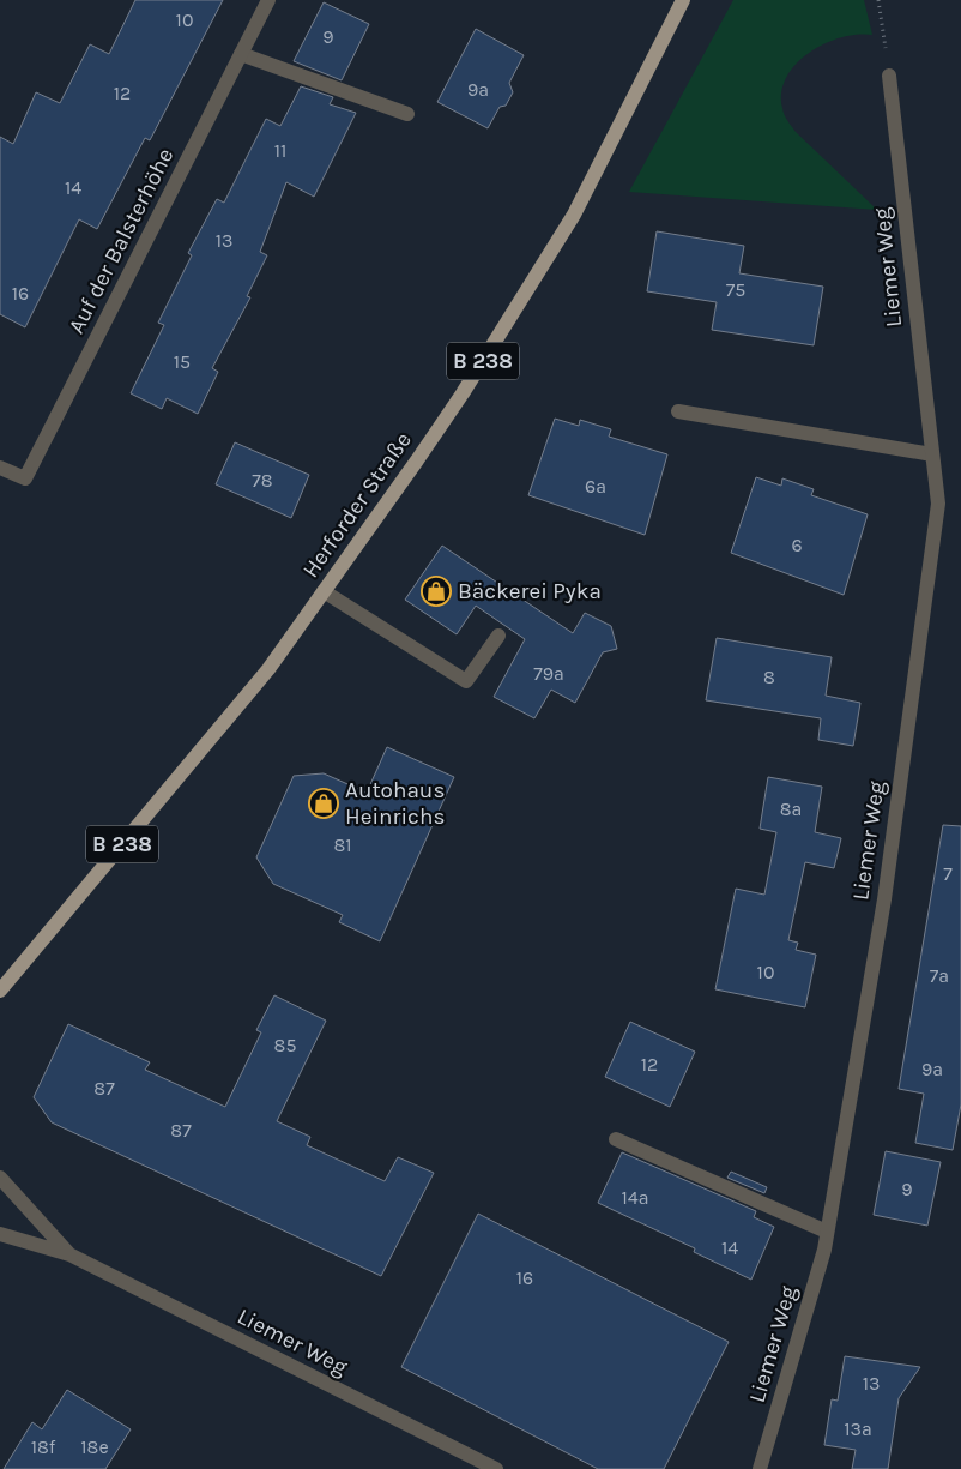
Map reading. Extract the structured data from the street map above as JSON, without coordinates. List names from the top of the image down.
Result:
{
  "streets": {
    "main road": ["B 238", "Herforder Straße"],
    "street": ["Auf der Balsterhöhe", "Liemer Weg"]
  },
  "places": {
    "shop": ["Bäckerei Pyka", "Autohaus Heinrichs"]
  },
  "house_numbers": [
    "10",
    "9",
    "9a",
    "12",
    "11",
    "14",
    "13",
    "75",
    "16",
    "15",
    "78",
    "6a",
    "6",
    "79a",
    "8",
    "8a",
    "81",
    "7",
    "10",
    "7a",
    "85",
    "12",
    "9a",
    "87",
    "87",
    "9",
    "14a",
    "14",
    "16",
    "13",
    "13a",
    "18f",
    "18e"
  ]
}
